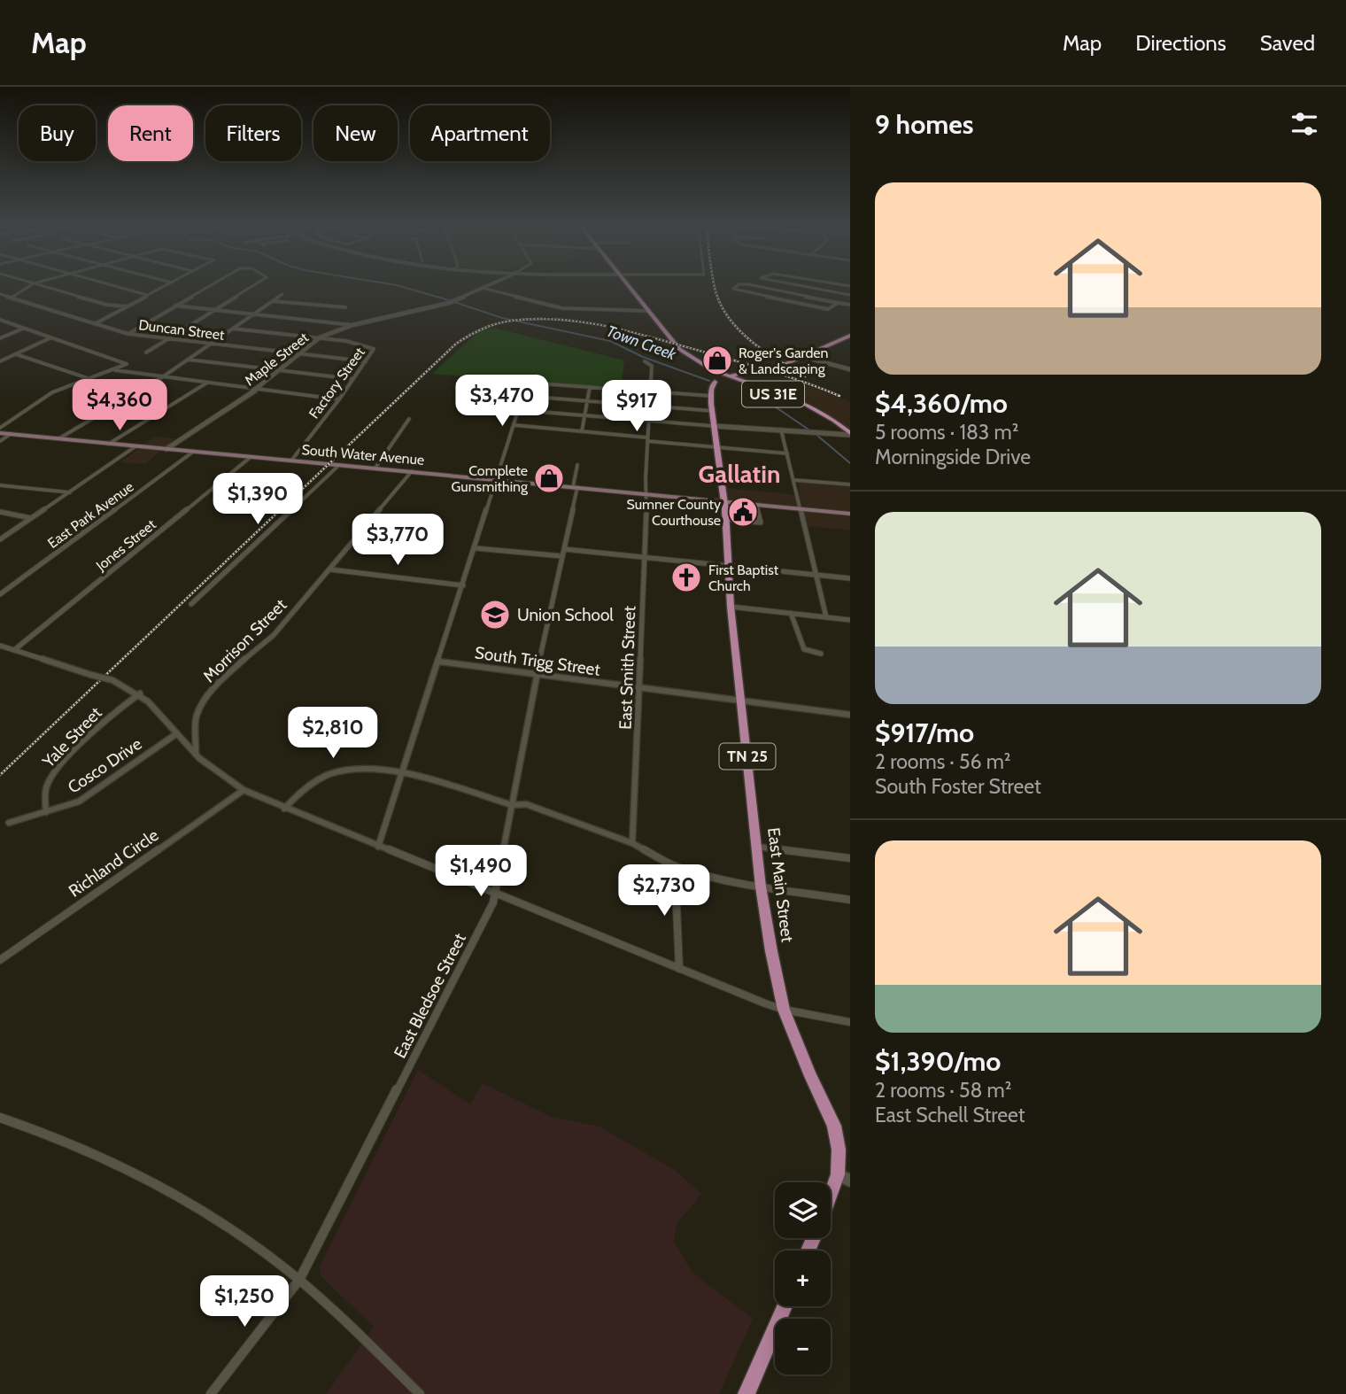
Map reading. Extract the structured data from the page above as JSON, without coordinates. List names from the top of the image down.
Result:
{
  "streets": {
    "main road": [
      "US 31E",
      "South Water Avenue",
      "TN 25",
      "East Main Street"
    ],
    "street": [
      "Duncan Street",
      "Maple Street",
      "Factory Street",
      "East Park Avenue",
      "Jones Street",
      "Morrison Street",
      "South Trigg Street",
      "East Smith Street",
      "Yale Street",
      "Cosco Drive",
      "Richland Circle",
      "East Bledsoe Street"
    ]
  },
  "crossings": [
    ["Duncan Street", "Maple Street"],
    ["Duncan Street", "Factory Street"],
    ["Maple Street", "Factory Street"],
    ["Maple Street", "South Water Avenue"],
    ["Factory Street", "South Water Avenue"],
    ["South Water Avenue", "East Park Avenue"],
    ["South Water Avenue", "Jones Street"],
    ["South Water Avenue", "Morrison Street"],
    ["South Water Avenue", "East Smith Street"],
    ["South Water Avenue", "TN 25"],
    ["South Water Avenue", "East Main Street"],
    ["South Water Avenue", "East Bledsoe Street"],
    ["South Trigg Street", "East Smith Street"],
    ["South Trigg Street", "East Main Street"],
    ["South Trigg Street", "East Bledsoe Street"],
    ["Yale Street", "Cosco Drive"],
    ["TN 25", "East Main Street"]
  ],
  "districts": ["Gallatin"],
  "water": ["Town Creek"],
  "places": {
    "shop": ["Roger's Garden & Landscaping", "Complete Gunsmithing"],
    "public building": ["Sumner County Courthouse"],
    "church": ["First Baptist Church"],
    "school or university": ["Union School"]
  },
  "page": {
    "header": "Map",
    "nav": ["Map", "Directions", "Saved"],
    "heading": "9 homes",
    "chip": [
      "Buy",
      "Rent",
      "Filters",
      "New",
      "Apartment"
    ],
    "list": [
      {
        "name": "$4,360/mo",
        "note": "5 rooms · 183 m² · Morningside Drive"
      },
      {
        "name": "$917/mo",
        "note": "2 rooms · 56 m² · South Foster Street"
      },
      {
        "name": "$1,390/mo",
        "note": "2 rooms · 58 m² · East Schell Street"
      }
    ],
    "price": [
      "$3,470",
      "$4,360",
      "$917",
      "$1,390",
      "$3,770",
      "$2,810",
      "$1,490",
      "$2,730",
      "$1,250"
    ],
    "map_buttons": ["+", "−"]
  }
}
